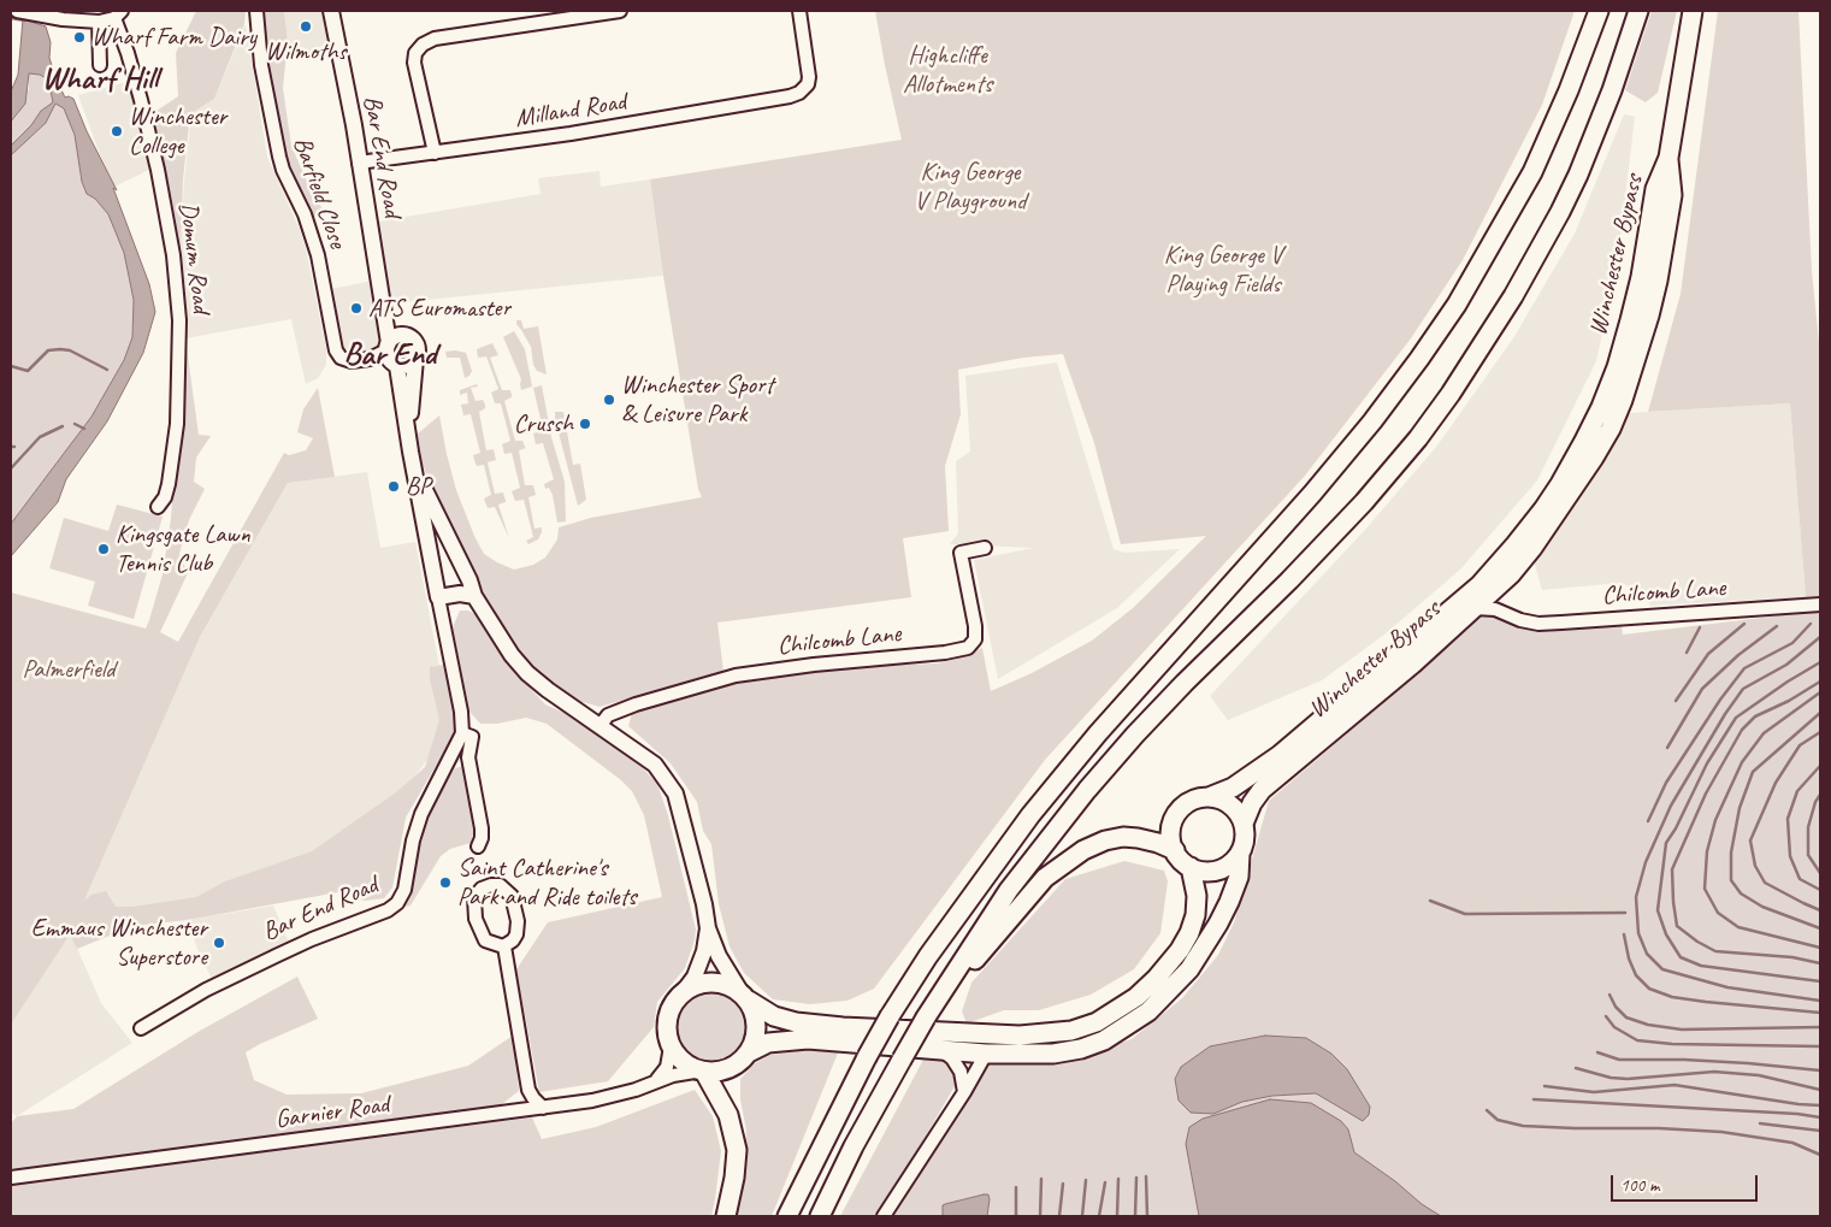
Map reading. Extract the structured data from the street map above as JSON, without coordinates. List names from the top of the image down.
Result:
{
  "streets": {
    "highway": ["Winchester Bypass"],
    "main road": ["Bar End Road"],
    "street": [
      "Milland Road",
      "Barfield Close",
      "Domum Road",
      "Chilcomb Lane",
      "Garnier Road"
    ]
  },
  "crossings": [
    ["Milland Road", "Bar End Road"],
    ["Bar End Road", "Barfield Close"],
    ["Winchester Bypass", "Chilcomb Lane"]
  ],
  "districts": ["Wharf Hill", "Bar End"],
  "parks": [
    "Highcliffe Allotments",
    "King George V Playground",
    "King George V Playing Fields",
    "Palmerfield"
  ],
  "places": [
    "Wilmoths",
    "Wharf Farm Dairy",
    "Winchester College",
    "ATS Euromaster",
    "Winchester Sport & Leisure Park",
    "Crussh",
    "BP",
    "Kingsgate Lawn Tennis Club",
    "Saint Catherine's Park and Ride toilets",
    "Emmaus Winchester Superstore"
  ],
  "scale_bar": "100 m"
}
